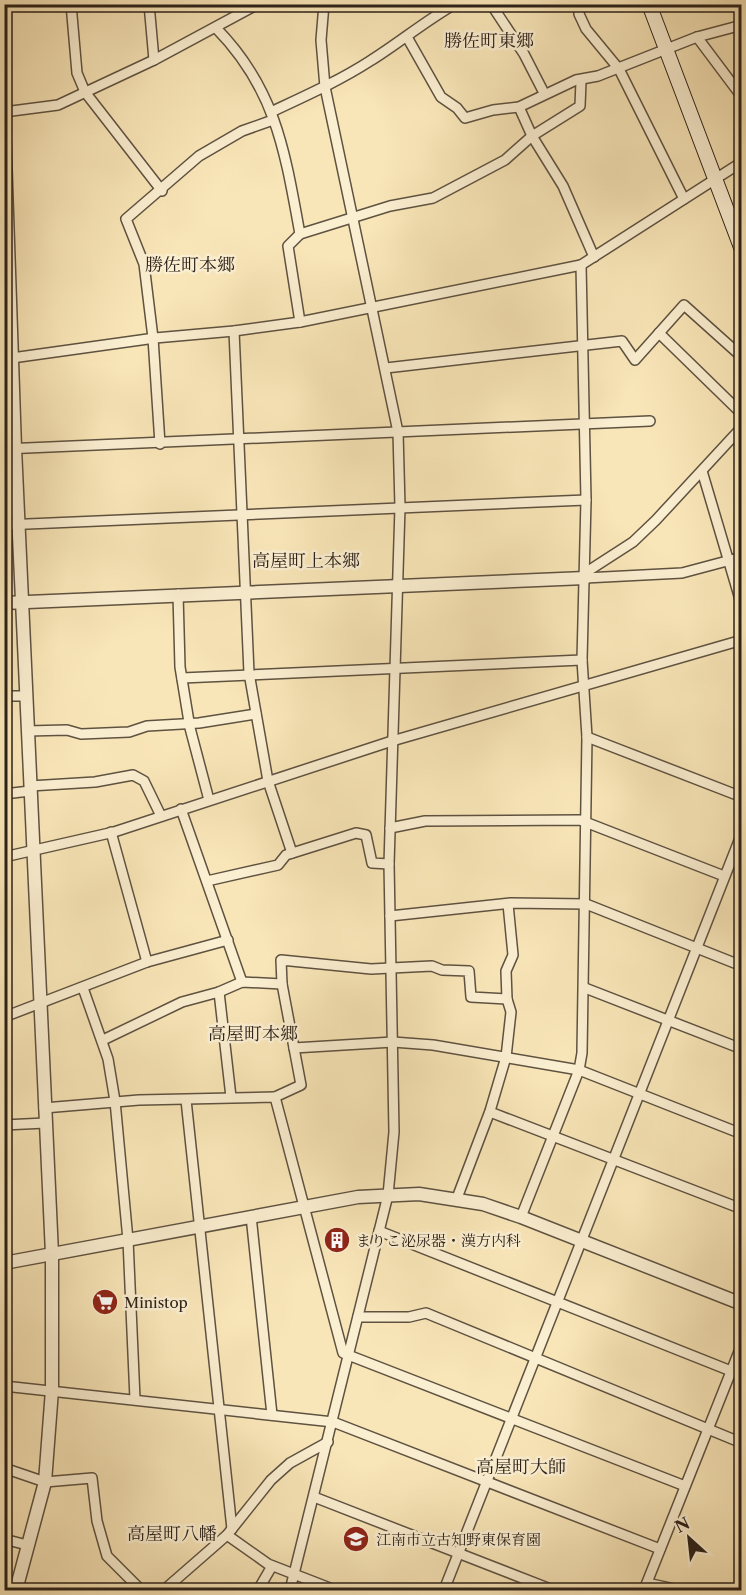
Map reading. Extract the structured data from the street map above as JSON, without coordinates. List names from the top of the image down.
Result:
{
  "districts": [
    "勝佐町東郷",
    "勝佐町本郷",
    "高屋町上本郷",
    "高屋町本郷",
    "高屋町大師",
    "高屋町八幡"
  ],
  "places": {
    "building": ["まりこ泌尿器・漢方内科"],
    "supermarket": ["Ministop"],
    "school or university": ["江南市立古知野東保育園"]
  },
  "north": "top left"
}
